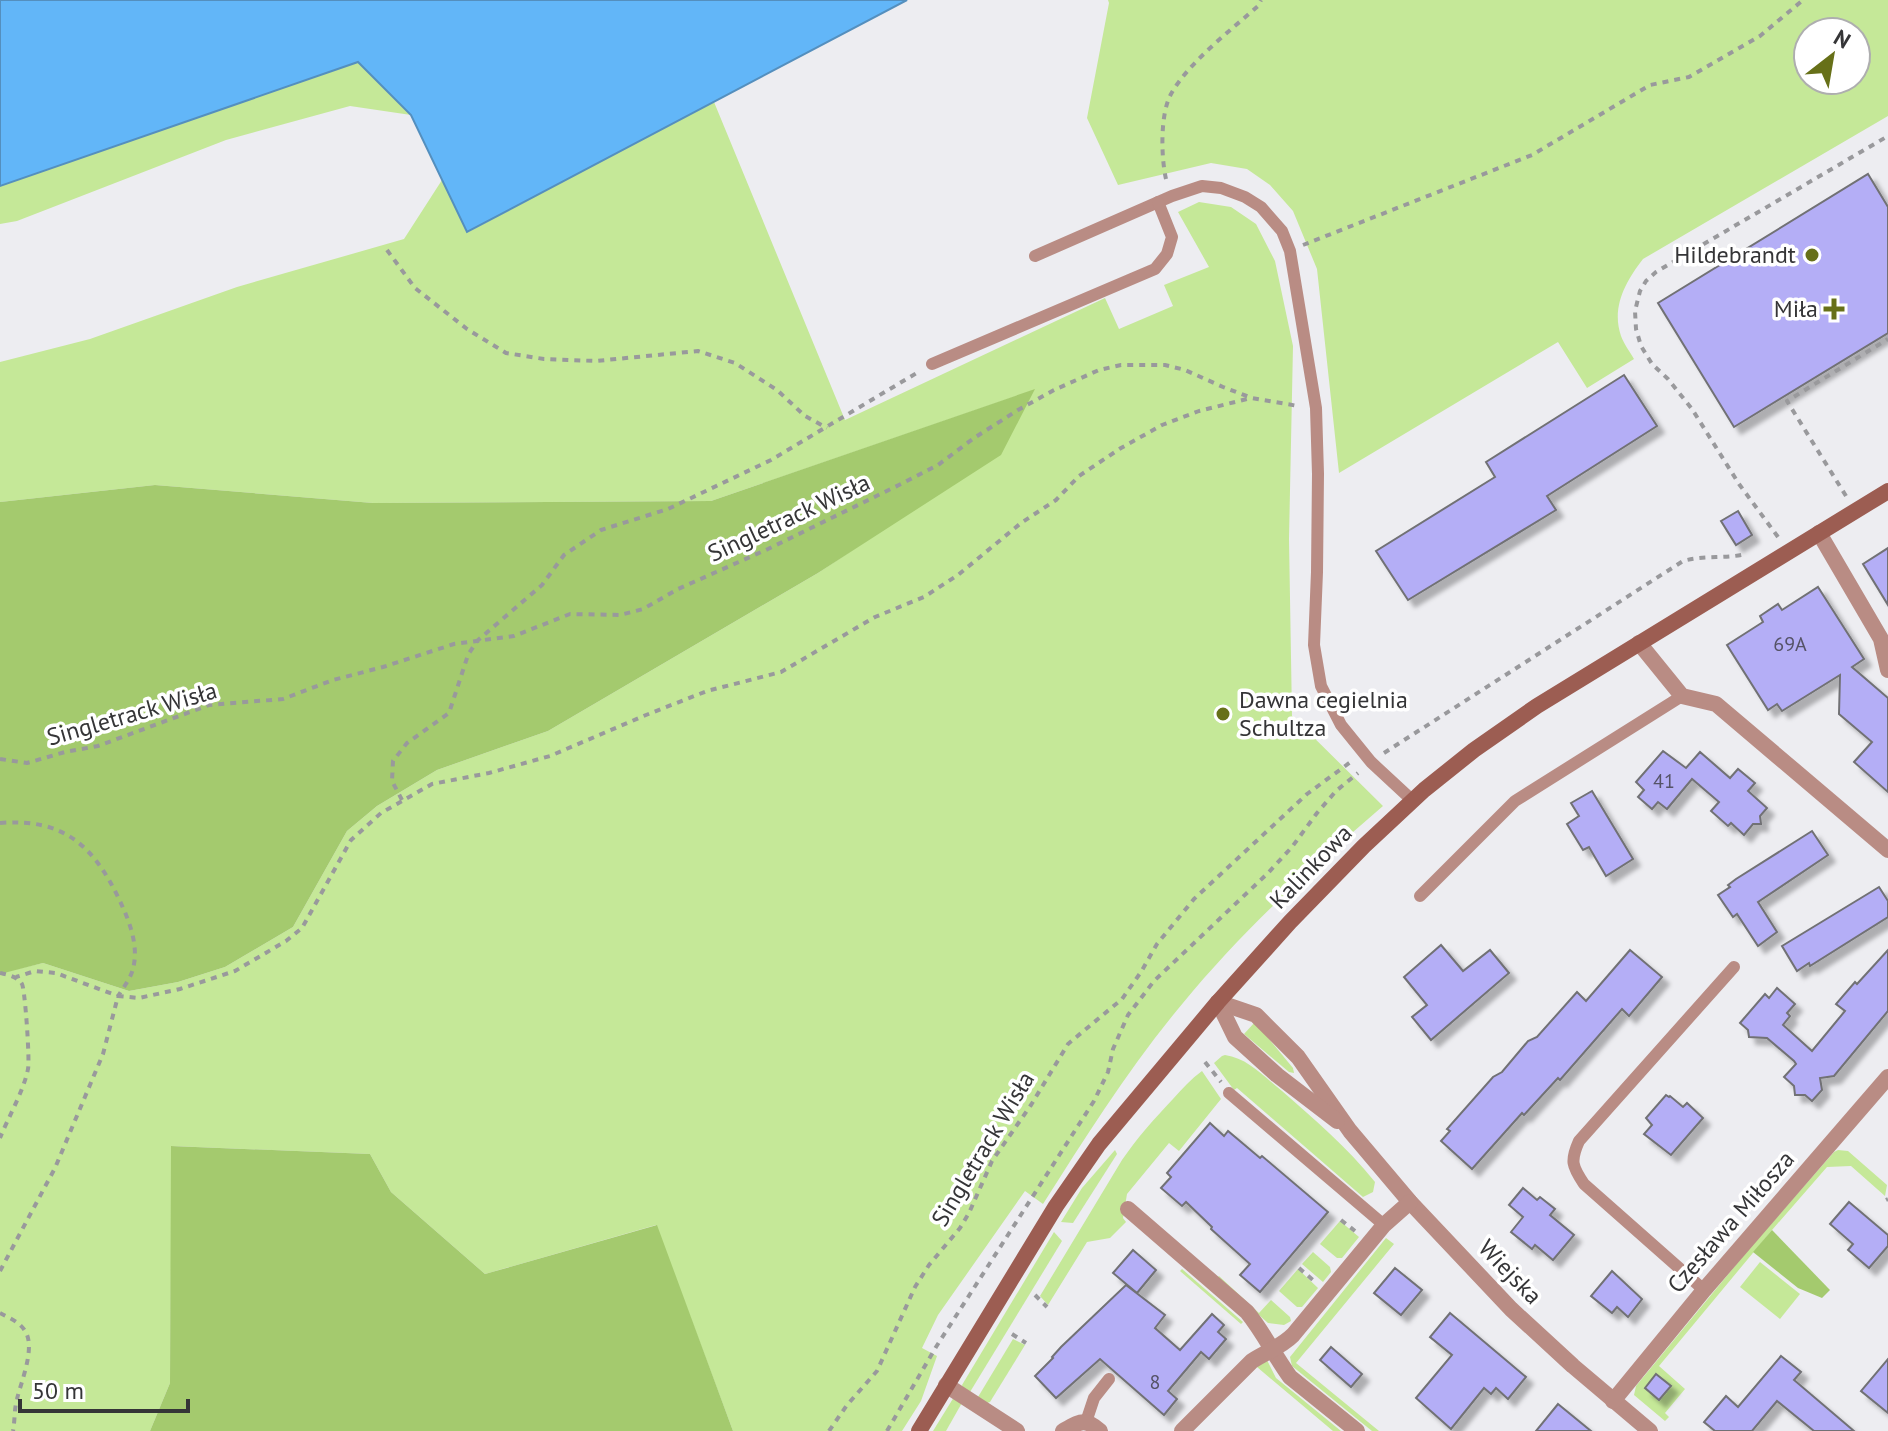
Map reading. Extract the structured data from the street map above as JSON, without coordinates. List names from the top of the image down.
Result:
{
  "streets": {
    "street": ["Kalinkowa", "Czesława Miłosza", "Wiejska"],
    "path": ["Singletrack Wisła"]
  },
  "crossings": [
    ["Kalinkowa", "Wiejska"],
    ["Czesława Miłosza", "Wiejska"]
  ],
  "places": {
    "other": ["Hildebrandt", "Dawna cegielnia Schultza"],
    "health": ["Miła"]
  },
  "house_numbers": ["69A", "41", "8"],
  "scale_bar": "50 m",
  "north": "top right"
}
